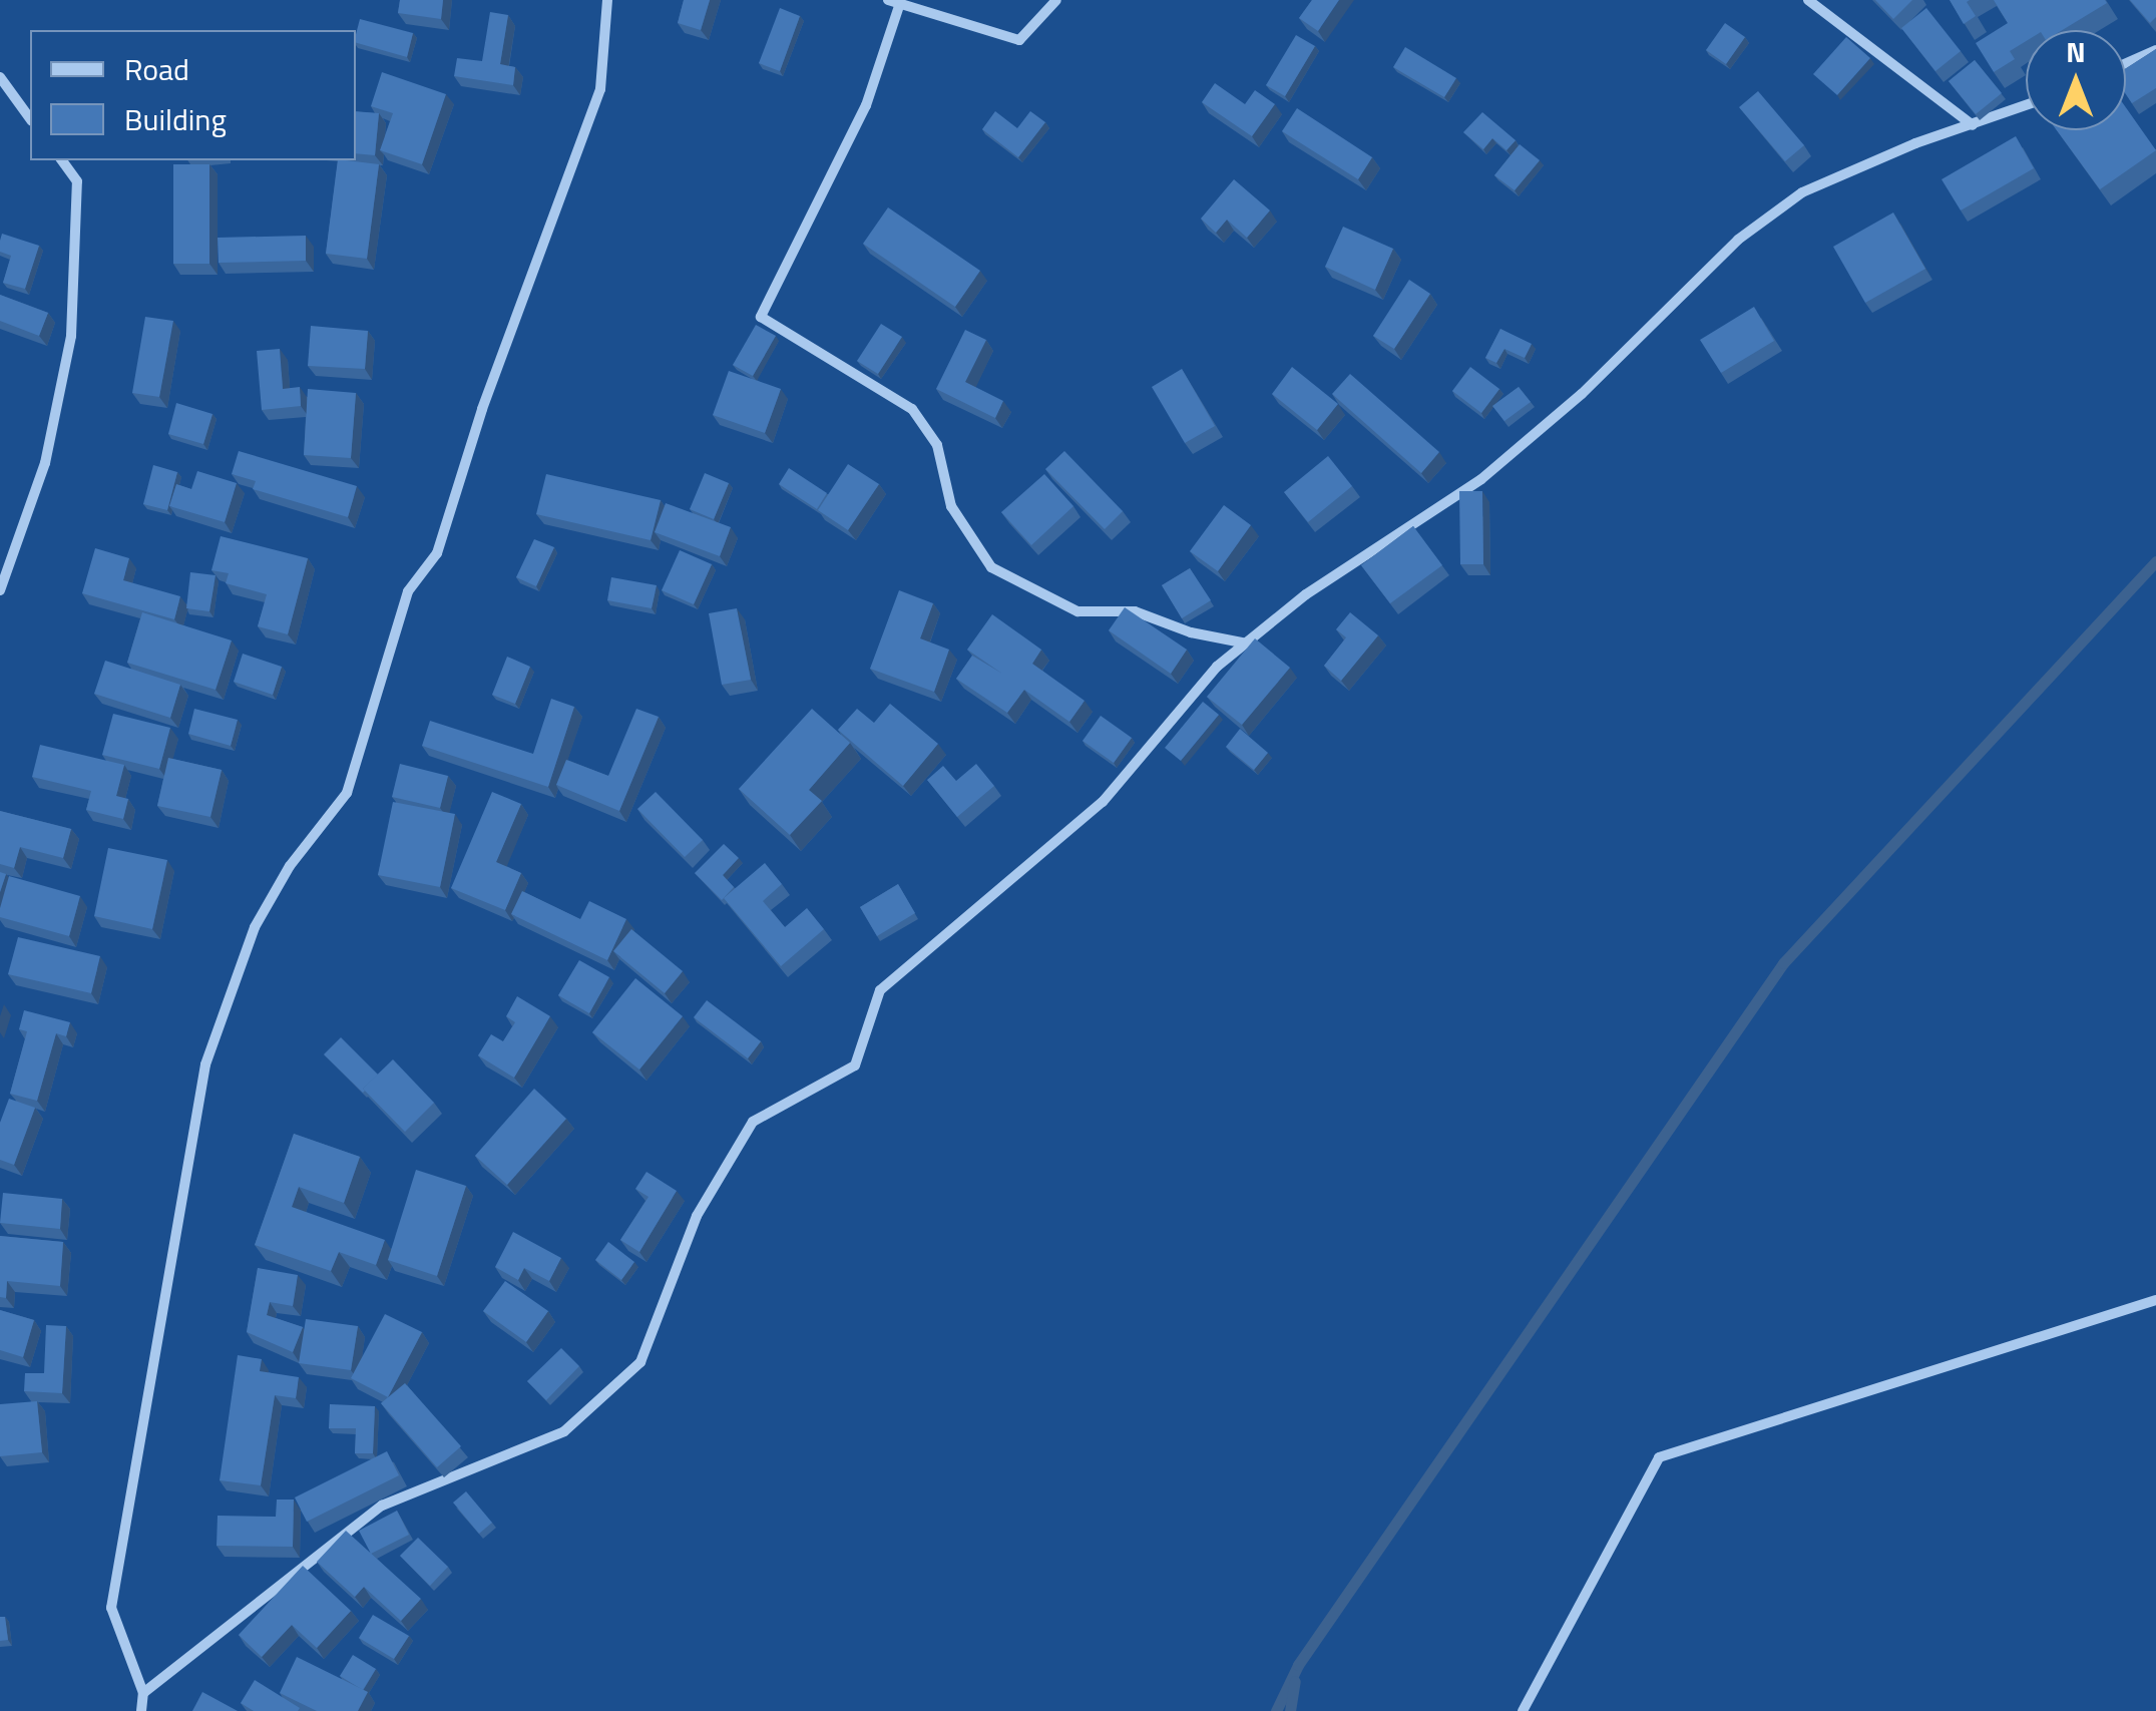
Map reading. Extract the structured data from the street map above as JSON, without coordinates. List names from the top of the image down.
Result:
{
  "legend": ["Road", "Building"],
  "north": "top"
}
